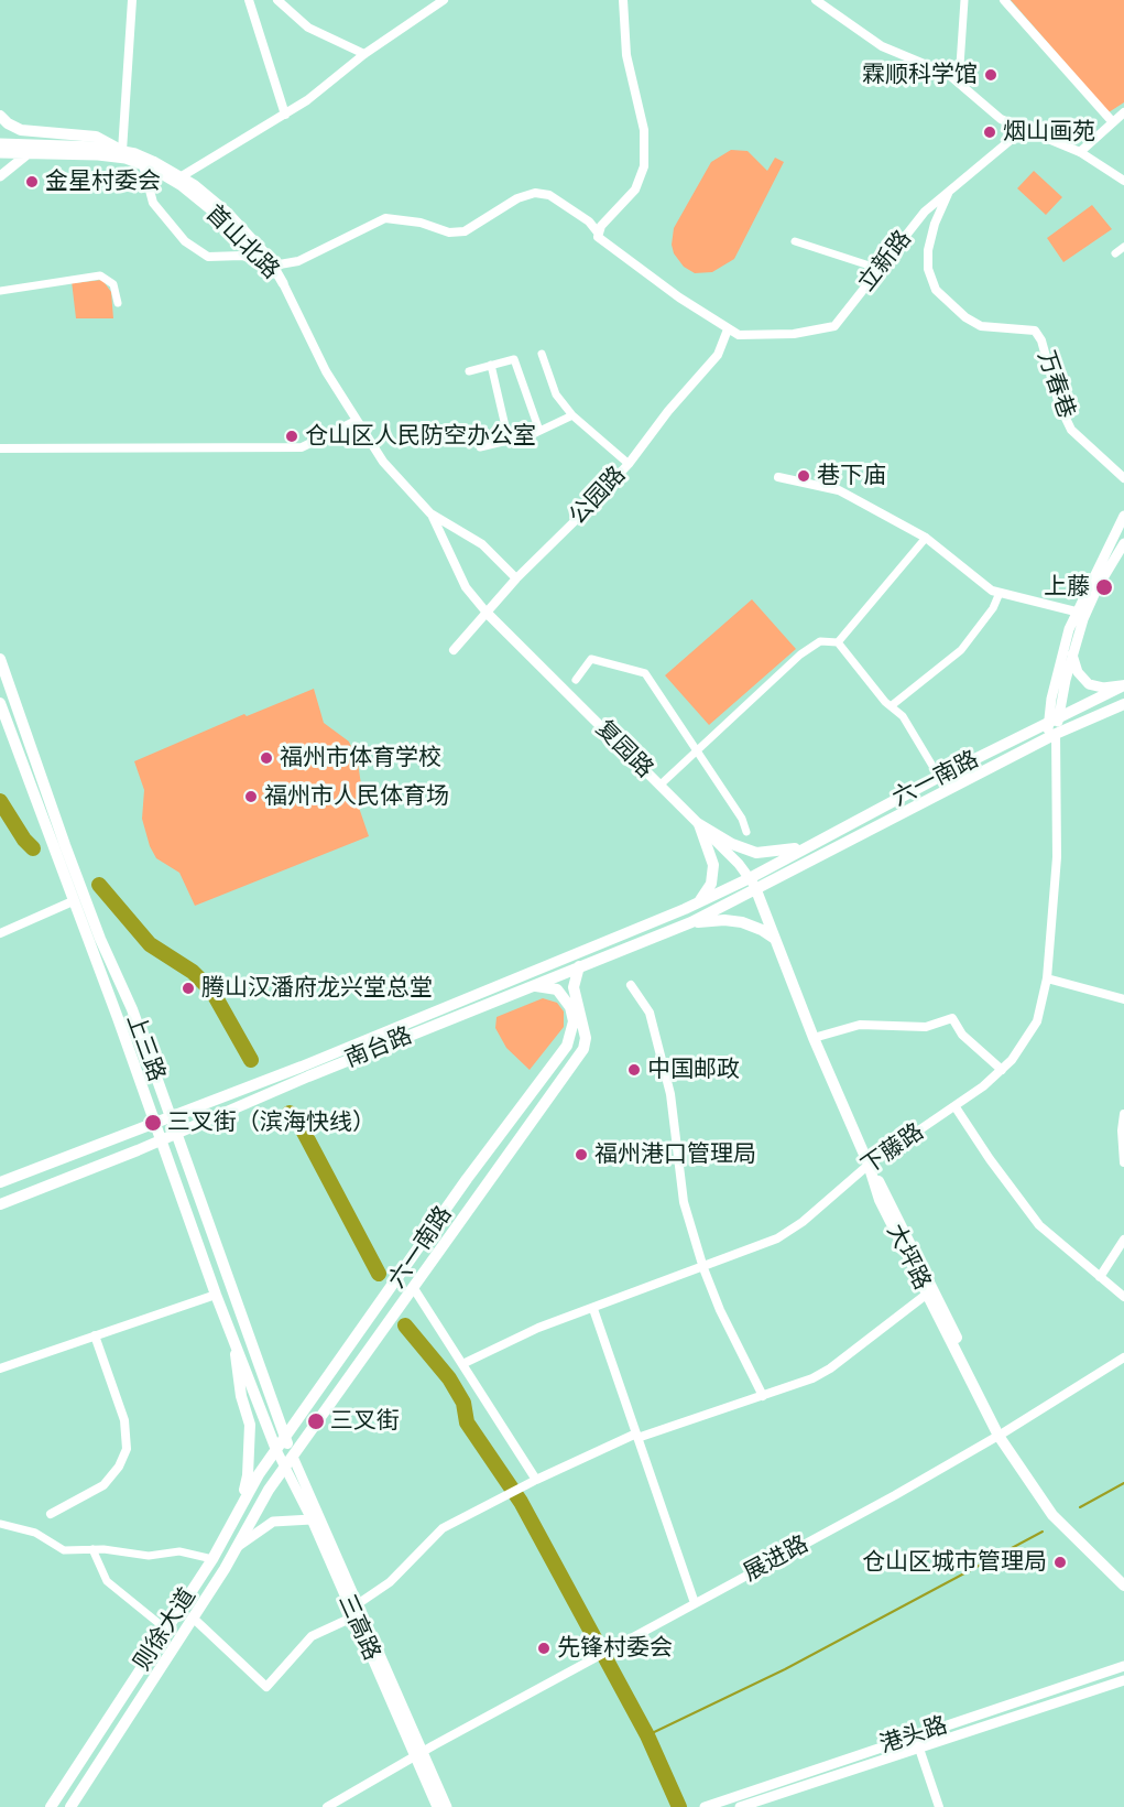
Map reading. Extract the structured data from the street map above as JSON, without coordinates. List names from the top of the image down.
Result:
{
  "streets": {
    "main road": [
      "首山北路",
      "复园路",
      "六一南路",
      "上三路",
      "南台路",
      "三高路",
      "则徐大道",
      "港头路"
    ],
    "street": [
      "立新路",
      "万春巷",
      "公园路",
      "下藤路",
      "展进路"
    ]
  },
  "crossings": [
    ["立新路", "万春巷"],
    ["立新路", "公园路"],
    ["公园路", "复园路"],
    ["复园路", "六一南路"],
    ["复园路", "南台路"],
    ["六一南路", "上三路"],
    ["六一南路", "南台路"],
    ["六一南路", "下藤路"],
    ["六一南路", "三高路"],
    ["六一南路", "则徐大道"],
    ["上三路", "南台路"],
    ["上三路", "三高路"],
    ["上三路", "则徐大道"],
    ["展进路", "三高路"],
    ["三高路", "则徐大道"]
  ],
  "places": [
    "霖顺科学馆",
    "烟山画苑",
    "金星村委会",
    "仓山区人民防空办公室",
    "巷下庙",
    "上藤",
    "福州市体育学校",
    "福州市人民体育场",
    "腾山汉潘府龙兴堂总堂",
    "中国邮政",
    "三叉街（滨海快线）",
    "福州港口管理局",
    "三叉街",
    "仓山区城市管理局",
    "先锋村委会"
  ]
}
